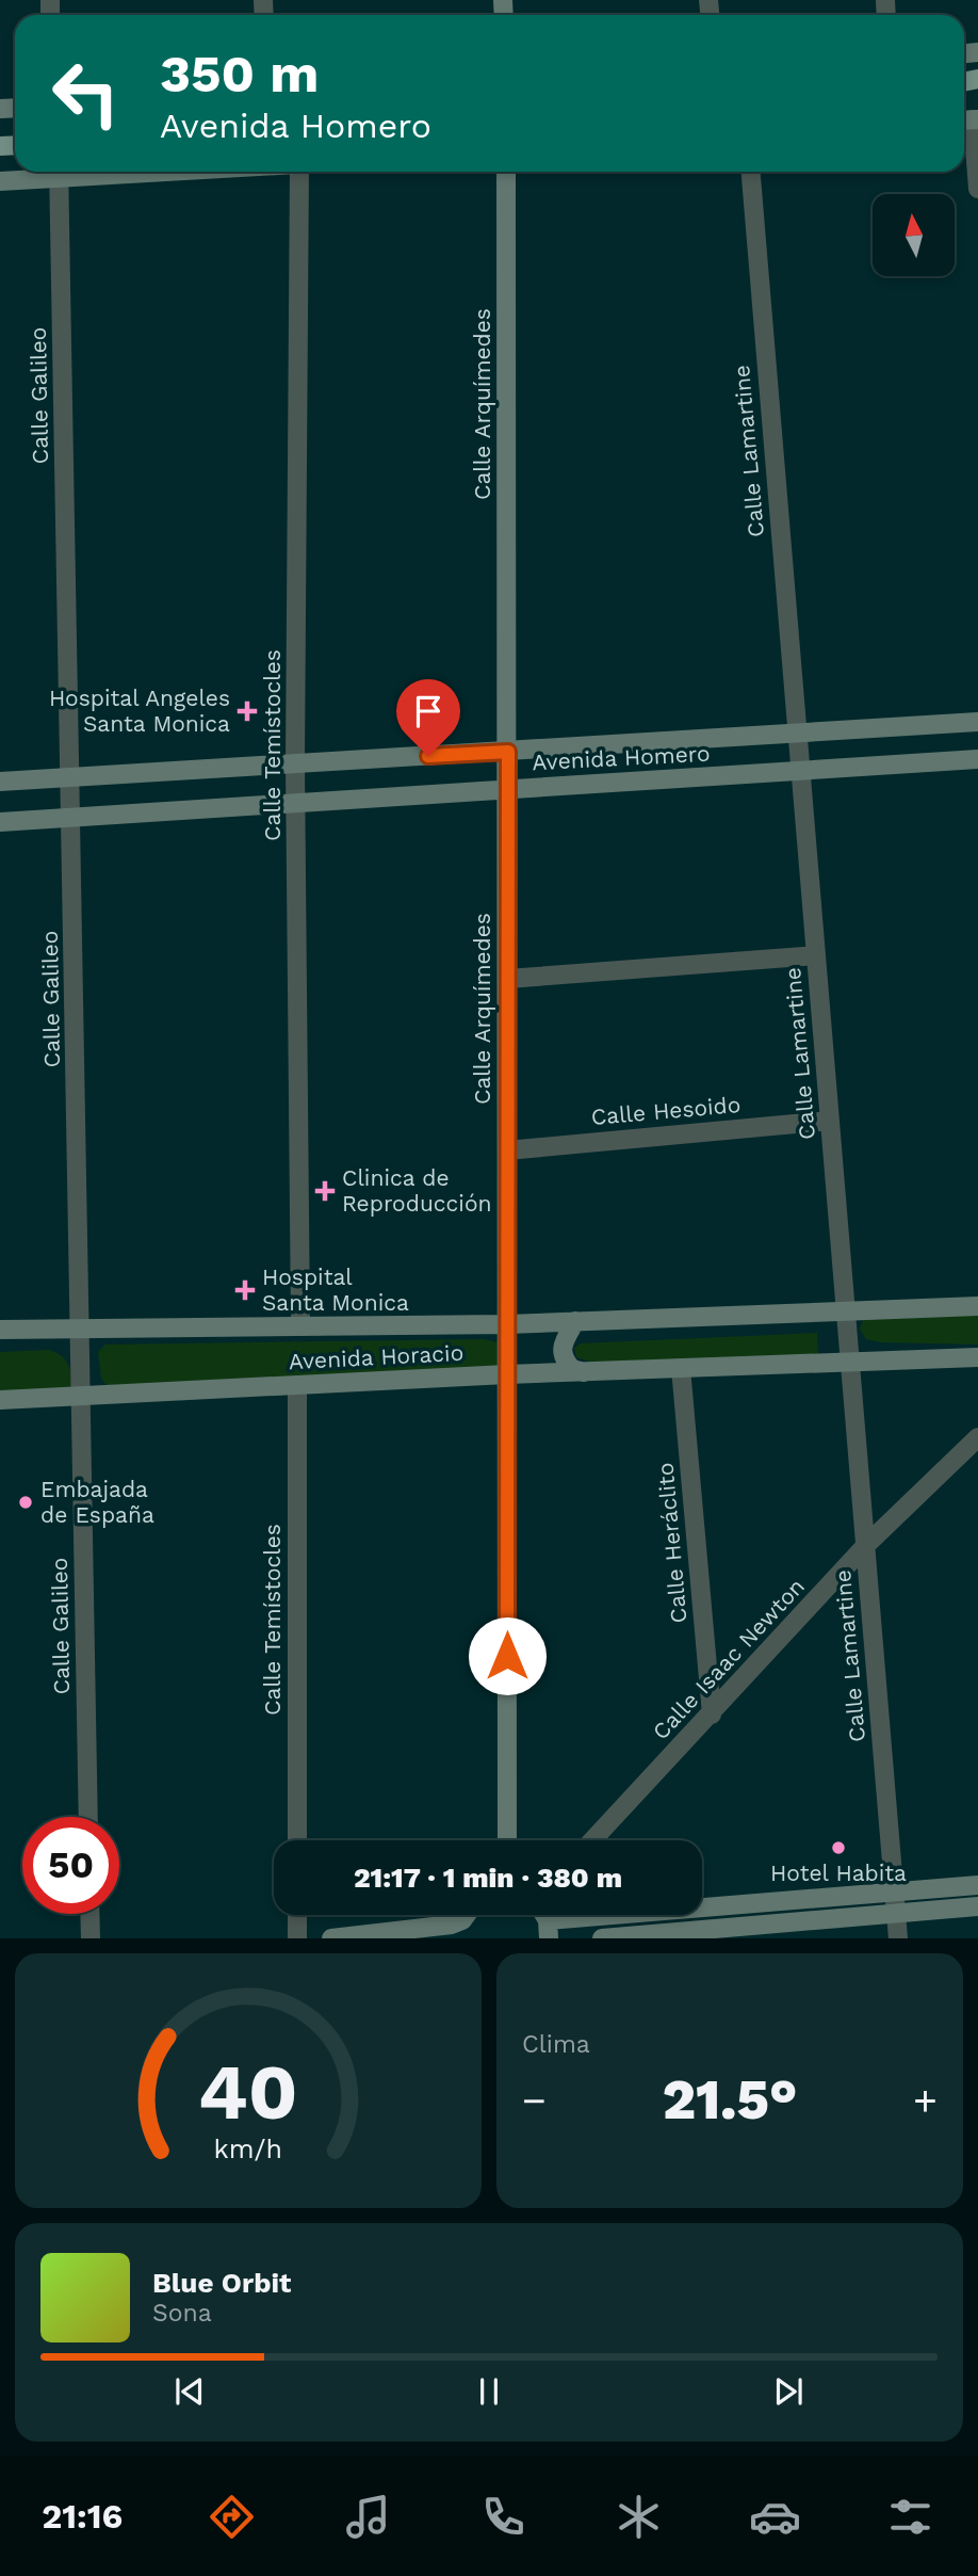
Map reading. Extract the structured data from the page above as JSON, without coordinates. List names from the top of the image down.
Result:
{
  "streets": {
    "street": [
      "Calle Galileo",
      "Calle Arquímedes",
      "Calle Lamartine",
      "Calle Temístocles",
      "Avenida Homero",
      "Calle Hesoido",
      "Avenida Horacio",
      "Calle Heráclito",
      "Calle Isaac Newton"
    ]
  },
  "crossings": [
    ["Calle Galileo", "Avenida Homero"],
    ["Calle Galileo", "Avenida Horacio"],
    ["Calle Arquímedes", "Avenida Homero"],
    ["Calle Arquímedes", "Calle Hesoido"],
    ["Calle Arquímedes", "Avenida Horacio"],
    ["Calle Lamartine", "Avenida Homero"],
    ["Calle Lamartine", "Calle Hesoido"],
    ["Calle Lamartine", "Avenida Horacio"],
    ["Calle Lamartine", "Calle Isaac Newton"],
    ["Calle Temístocles", "Avenida Homero"],
    ["Calle Temístocles", "Avenida Horacio"],
    ["Avenida Horacio", "Calle Heráclito"],
    ["Calle Heráclito", "Calle Isaac Newton"]
  ],
  "places": {
    "health": ["Hospital Angeles Santa Monica", "Clinica de Reproducción", "Hospital Santa Monica"],
    "other": ["Embajada de España", "Hotel Habita"]
  },
  "north": "top",
  "page": {
    "turn": ["350 m", "Avenida Homero"],
    "limit": "50",
    "trip": "21:17 · 1 min · 380 m",
    "tile": "Clima",
    "heat": ["−", "21.5°", "+"],
    "song": ["Blue Orbit", "Sona"],
    "tabs": "21:16",
    "gauge": ["40", "km/h"]
  }
}
